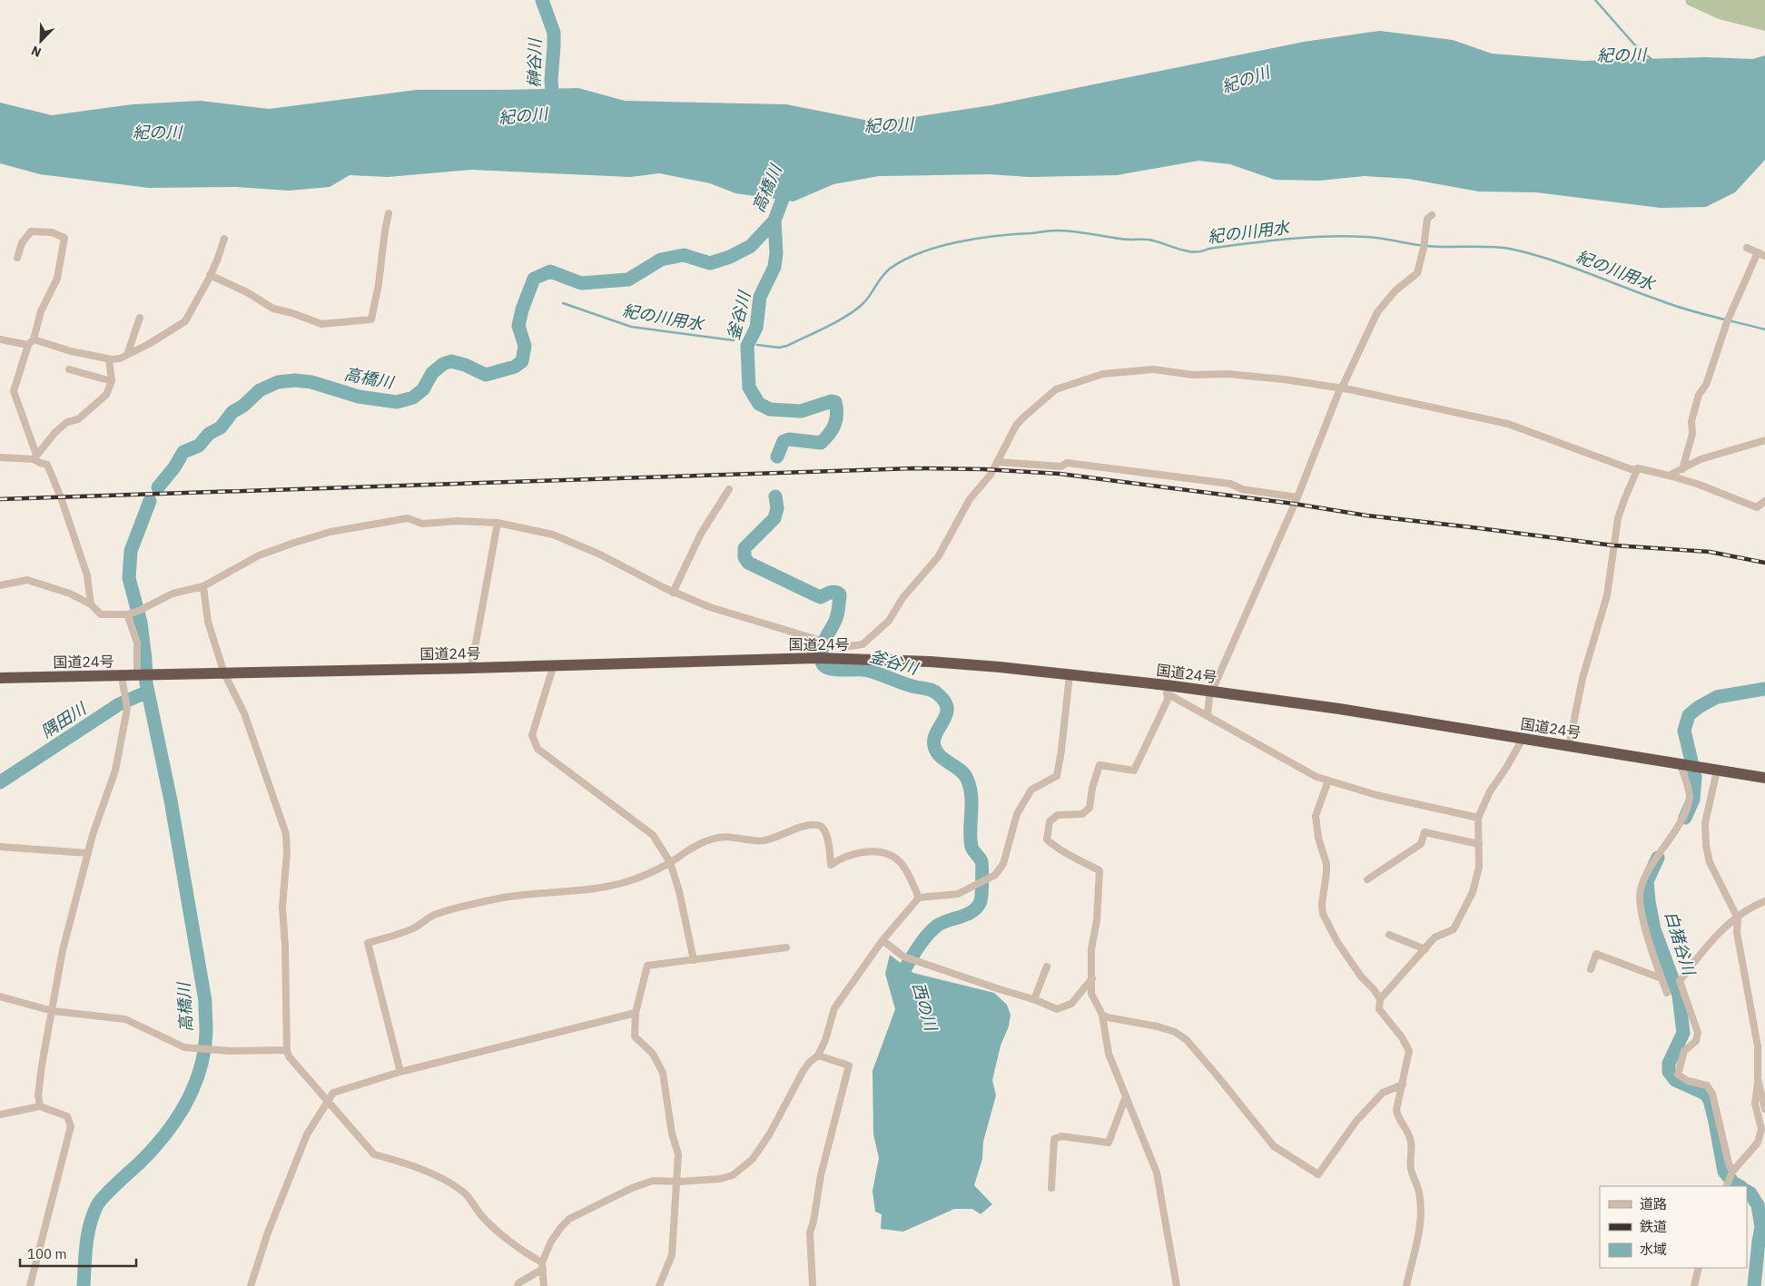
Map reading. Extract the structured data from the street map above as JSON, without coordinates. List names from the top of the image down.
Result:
{
  "streets": {
    "highway": ["国道24号"]
  },
  "water": [
    "紀の川",
    "榊谷川",
    "高橋川",
    "紀の川用水",
    "釜谷川",
    "隅田川",
    "白猪谷川",
    "西の川"
  ],
  "legend": ["道路", "鉄道", "水域"],
  "scale_bar": "100 m",
  "north": "bottom left"
}
